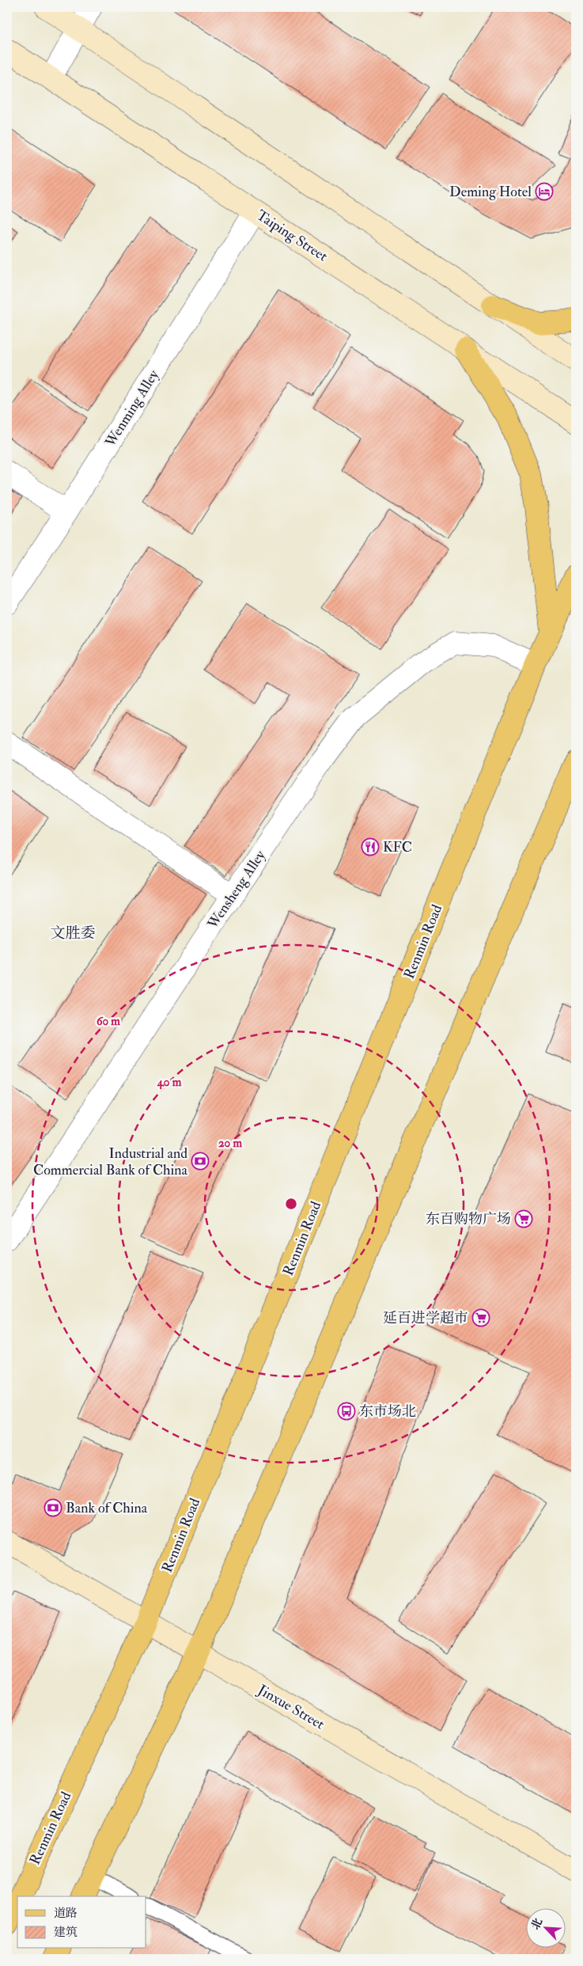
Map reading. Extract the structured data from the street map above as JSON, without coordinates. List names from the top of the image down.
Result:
{
  "streets": {
    "main road": ["Taiping Street", "Renmin Road", "Jinxue Street"],
    "street": ["Wenming Alley", "Wensheng Alley"]
  },
  "crossings": [
    ["Taiping Street", "Wenming Alley"],
    ["Wensheng Alley", "Renmin Road"],
    ["Renmin Road", "Jinxue Street"]
  ],
  "districts": ["文胜委"],
  "places": {
    "hotel": ["Deming Hotel"],
    "restaurant": ["KFC"],
    "bank": ["Industrial and Commercial Bank of China", "Bank of China"],
    "supermarket": ["东百购物广场", "延百进学超市"],
    "bus stop": ["东市场北"]
  },
  "legend": ["道路", "建筑"],
  "north": "top left",
  "rings": ["60 m", "40 m", "20 m"]
}
